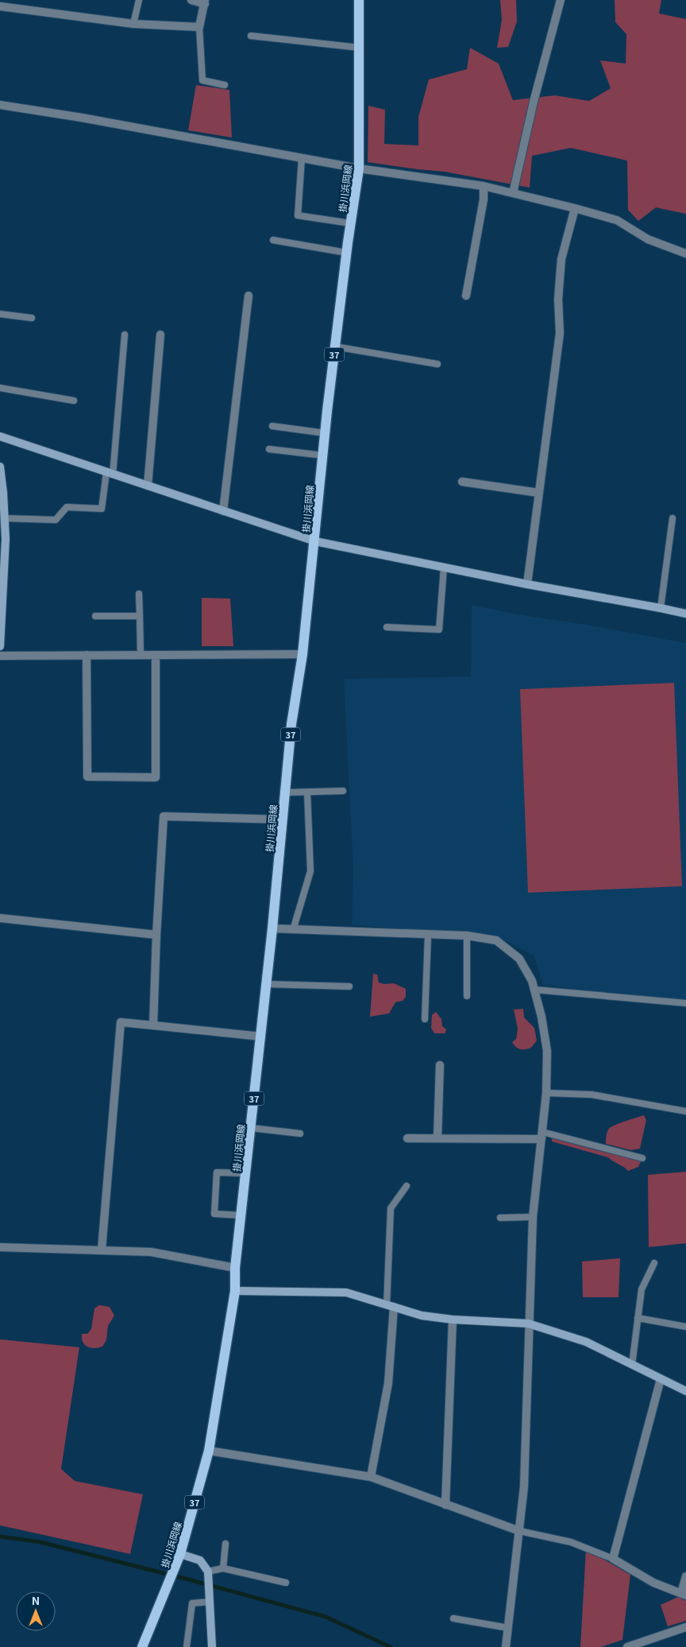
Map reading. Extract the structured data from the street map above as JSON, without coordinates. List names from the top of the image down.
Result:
{
  "streets": {
    "main road": ["掛川浜岡線", "37"]
  },
  "north": "top"
}
